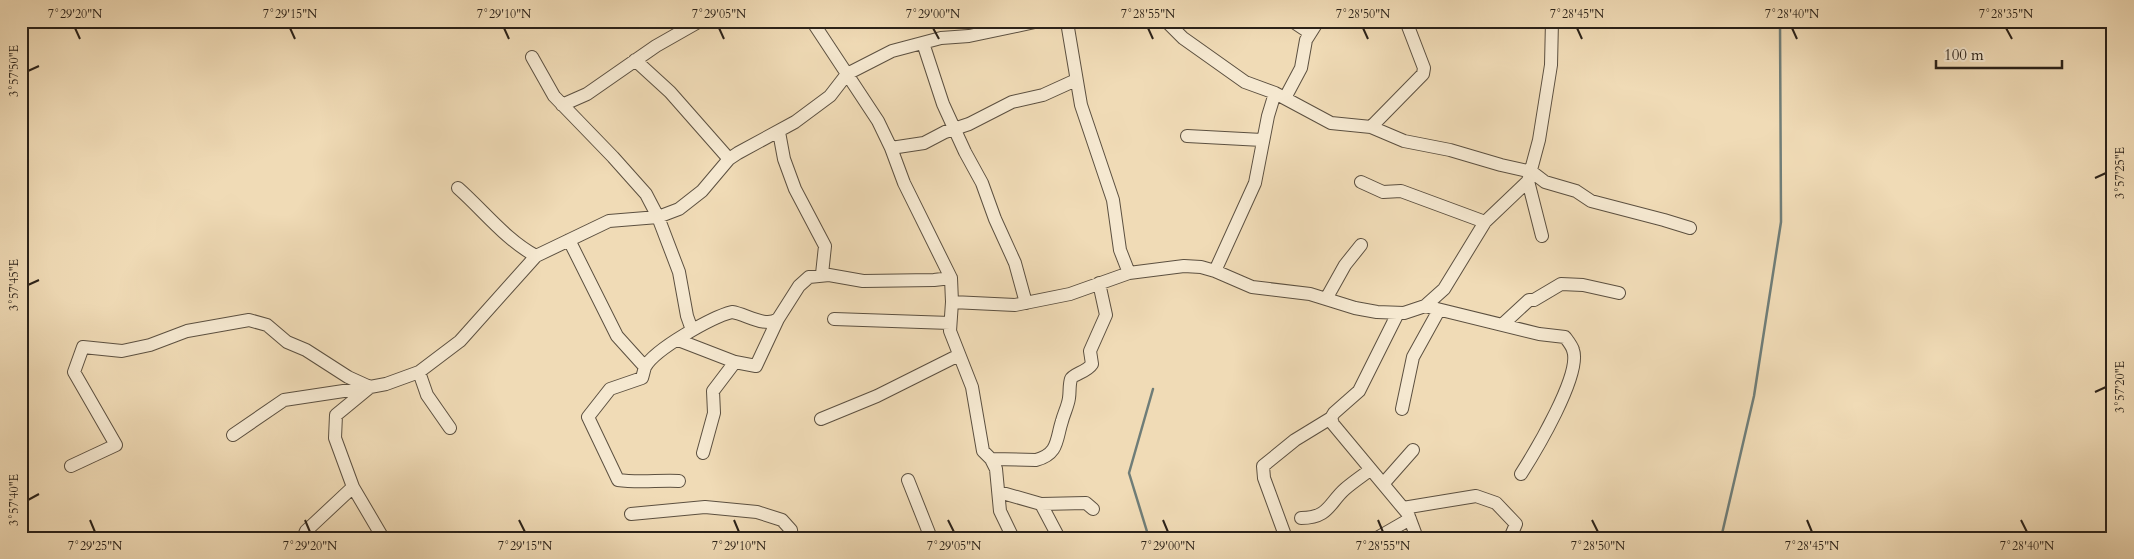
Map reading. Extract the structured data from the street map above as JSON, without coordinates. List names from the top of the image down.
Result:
{
  "scale_bar": "100 m",
  "coordinates": [
    "7°29'20\"N",
    "7°29'15\"N",
    "7°29'10\"N",
    "7°29'05\"N",
    "7°29'00\"N",
    "7°28'55\"N",
    "7°28'50\"N",
    "7°28'45\"N",
    "7°28'40\"N",
    "7°28'35\"N",
    "3°57'50\"E",
    "3°57'25\"E",
    "3°57'45\"E",
    "3°57'20\"E",
    "3°57'40\"E",
    "7°29'25\"N"
  ]
}
